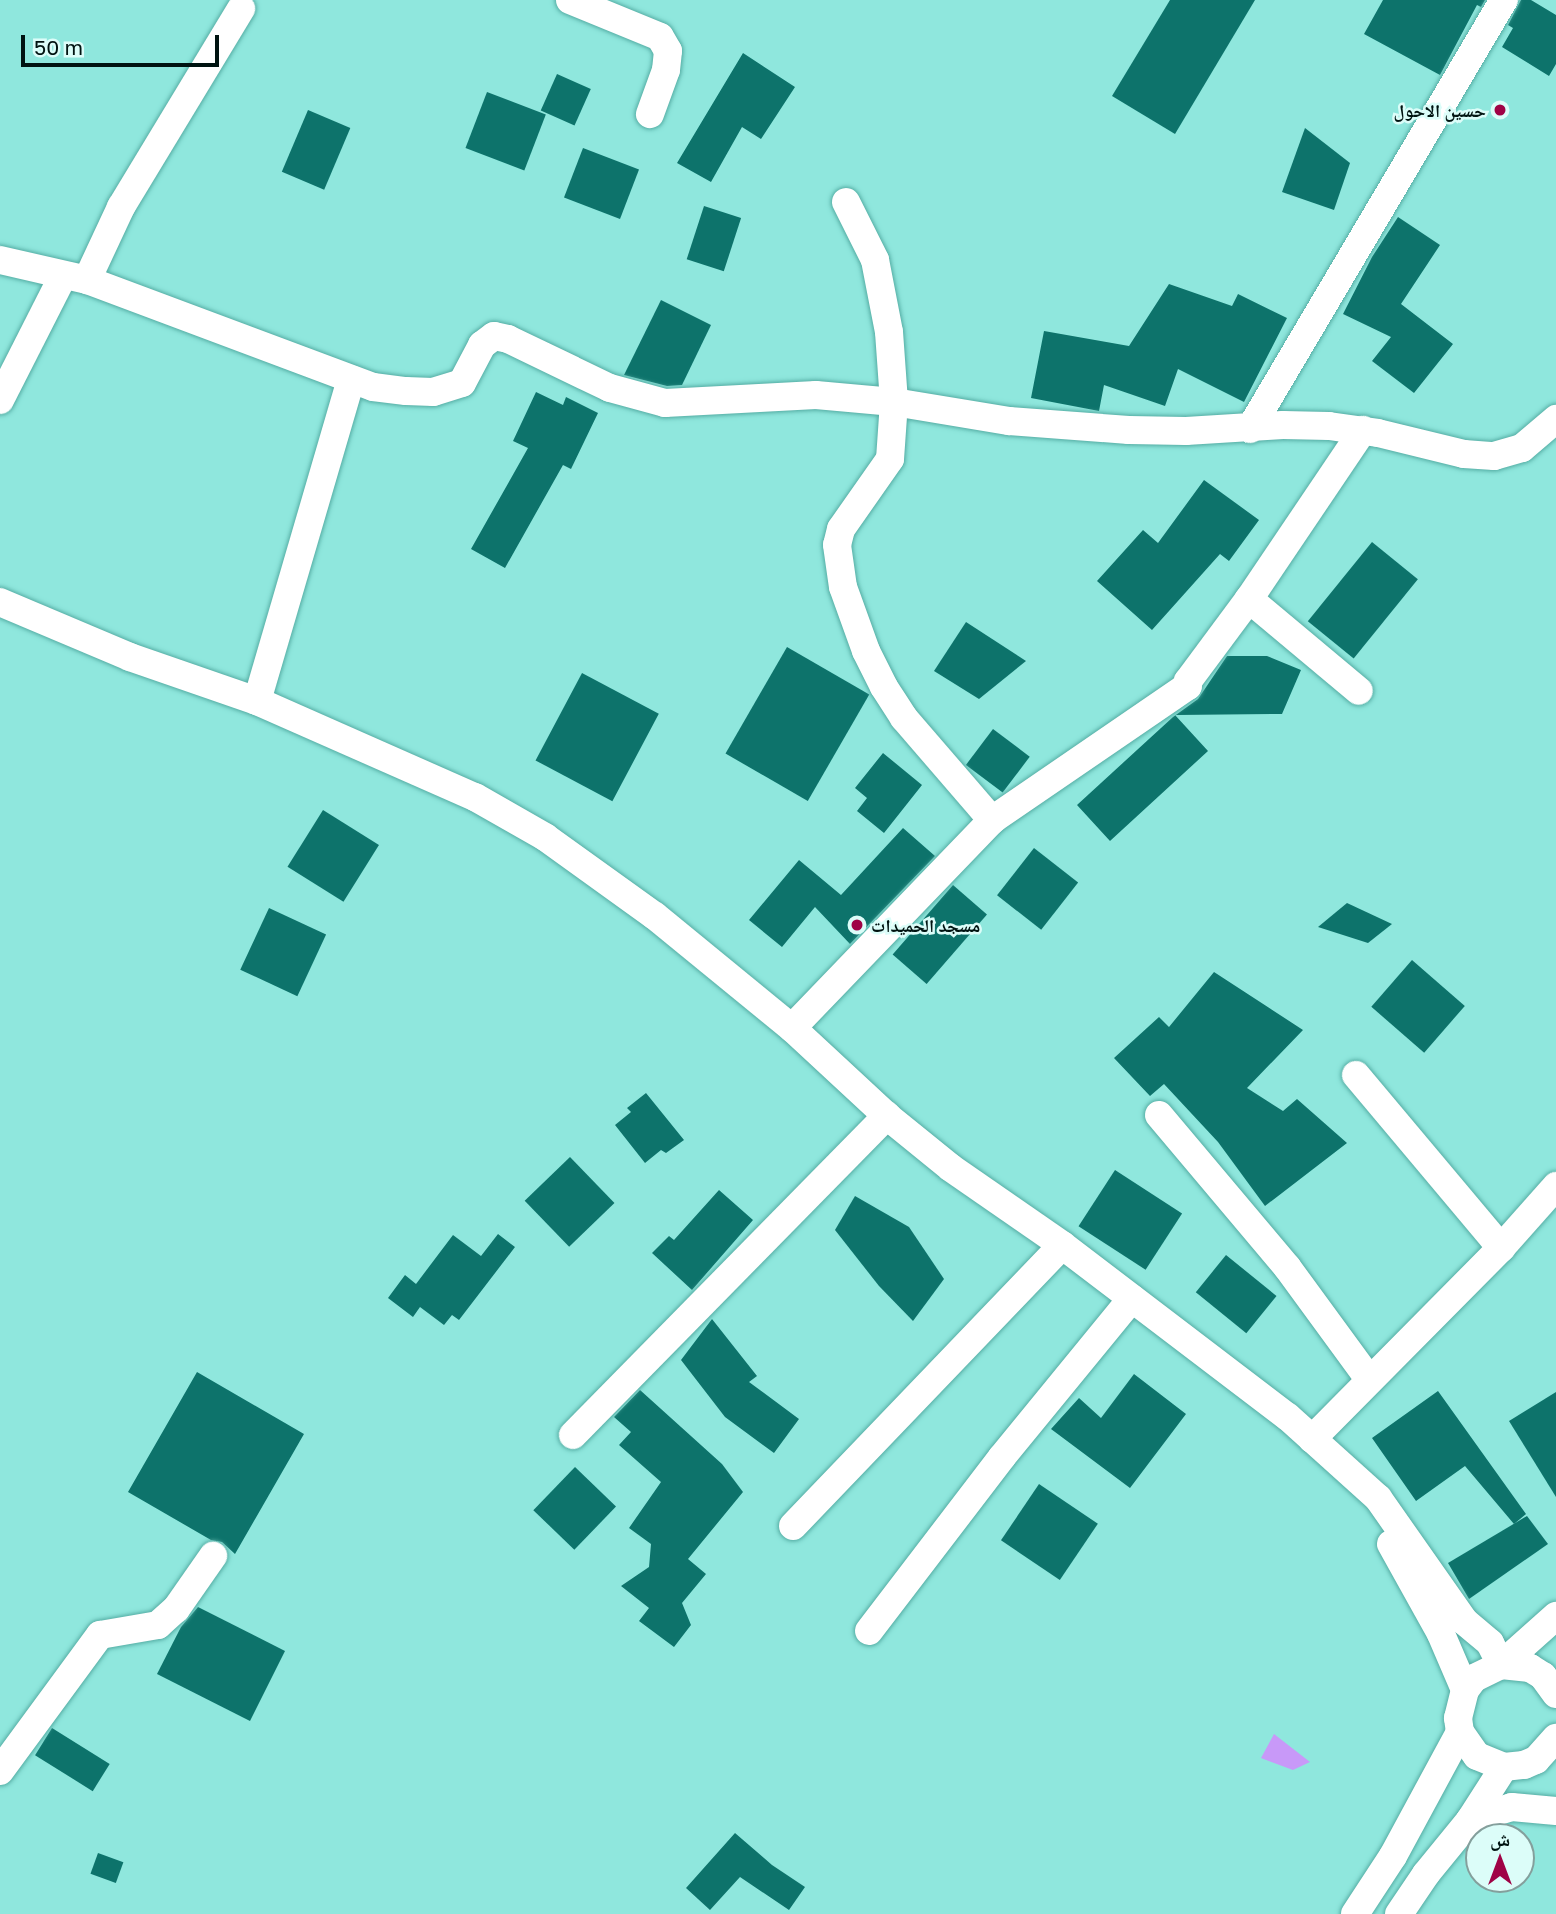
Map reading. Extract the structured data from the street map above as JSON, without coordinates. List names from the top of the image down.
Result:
{
  "places": ["حسين الاحول", "مسجد الحميدات"],
  "scale_bar": "50 m",
  "north": "top"
}
